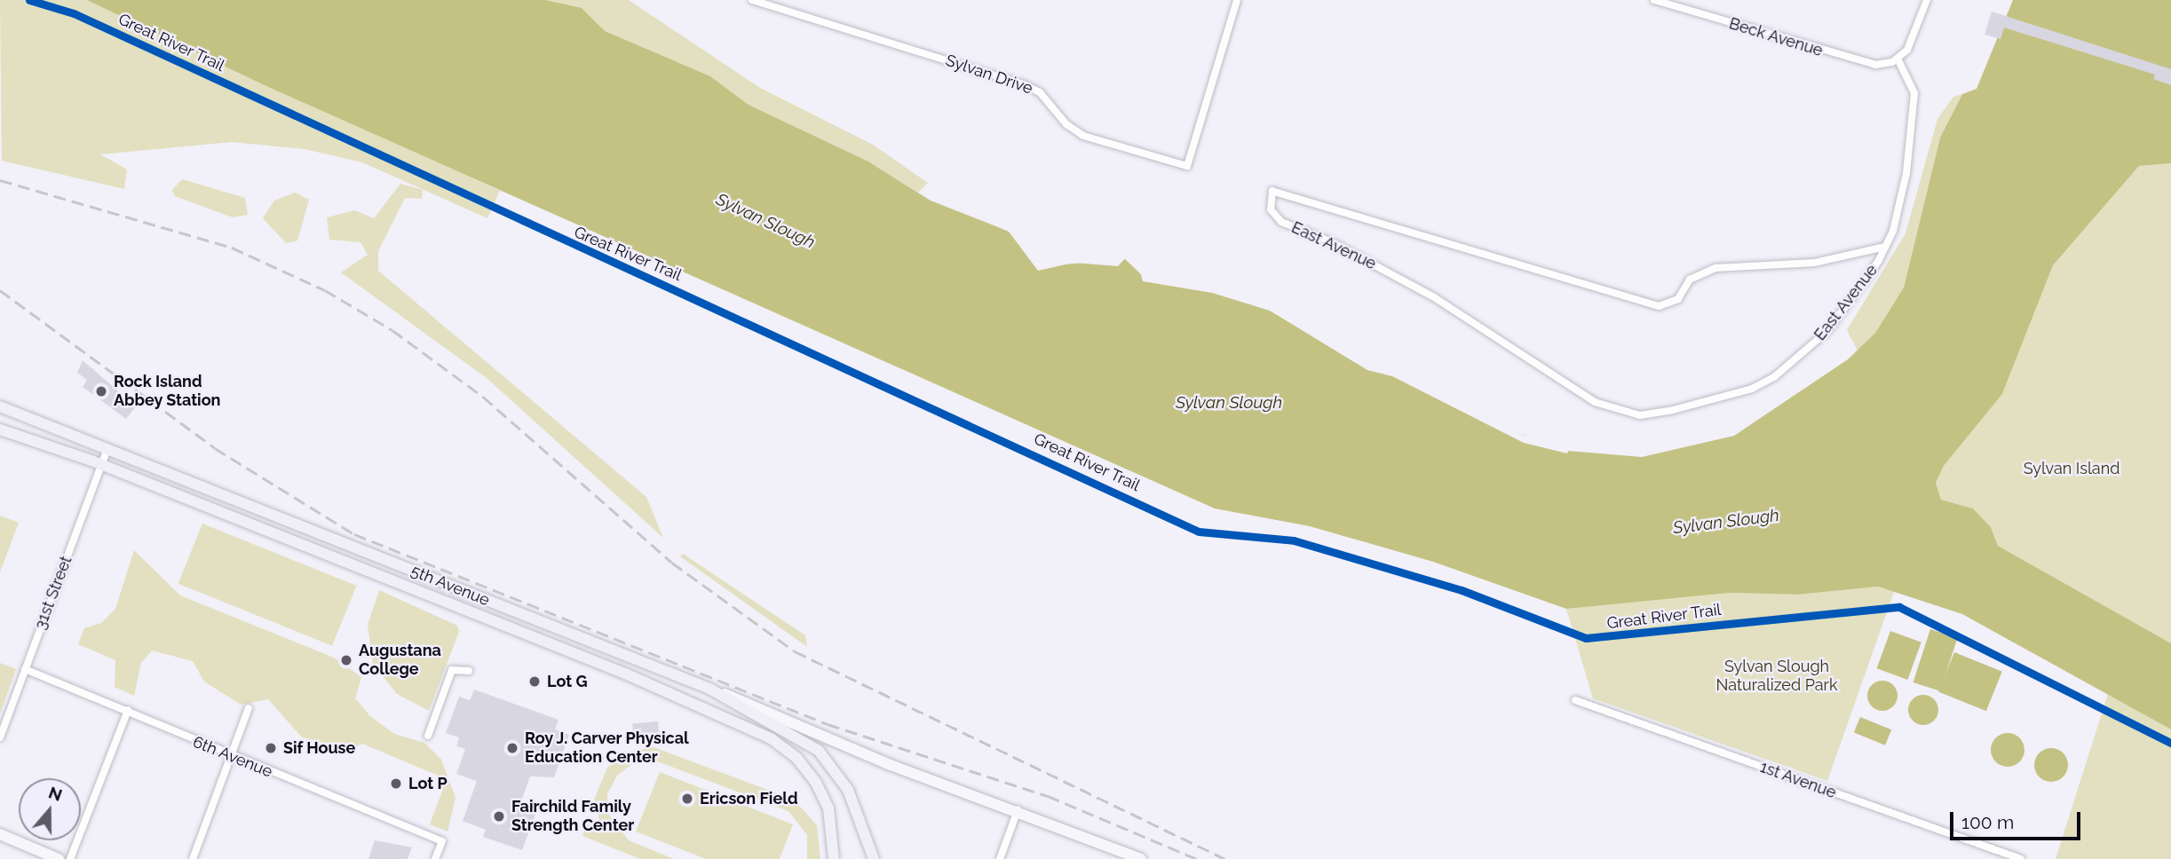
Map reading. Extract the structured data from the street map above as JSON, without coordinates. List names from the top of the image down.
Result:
{
  "streets": {
    "main road": ["5th Avenue"],
    "street": [
      "Beck Avenue",
      "Sylvan Drive",
      "East Avenue",
      "31st Street",
      "6th Avenue",
      "1st Avenue"
    ],
    "cycle path": ["Great River Trail"]
  },
  "crossings": [
    ["Beck Avenue", "East Avenue"],
    ["5th Avenue", "31st Street"],
    ["31st Street", "6th Avenue"]
  ],
  "water": ["Sylvan Slough"],
  "parks": ["Sylvan Island", "Sylvan Slough Naturalized Park"],
  "places": [
    "Rock Island Abbey Station",
    "Augustana College",
    "Lot G",
    "Sif House",
    "Roy J. Carver Physical Education Center",
    "Lot P",
    "Ericson Field",
    "Fairchild Family Strength Center"
  ],
  "scale_bar": "100 m",
  "north": "top"
}
